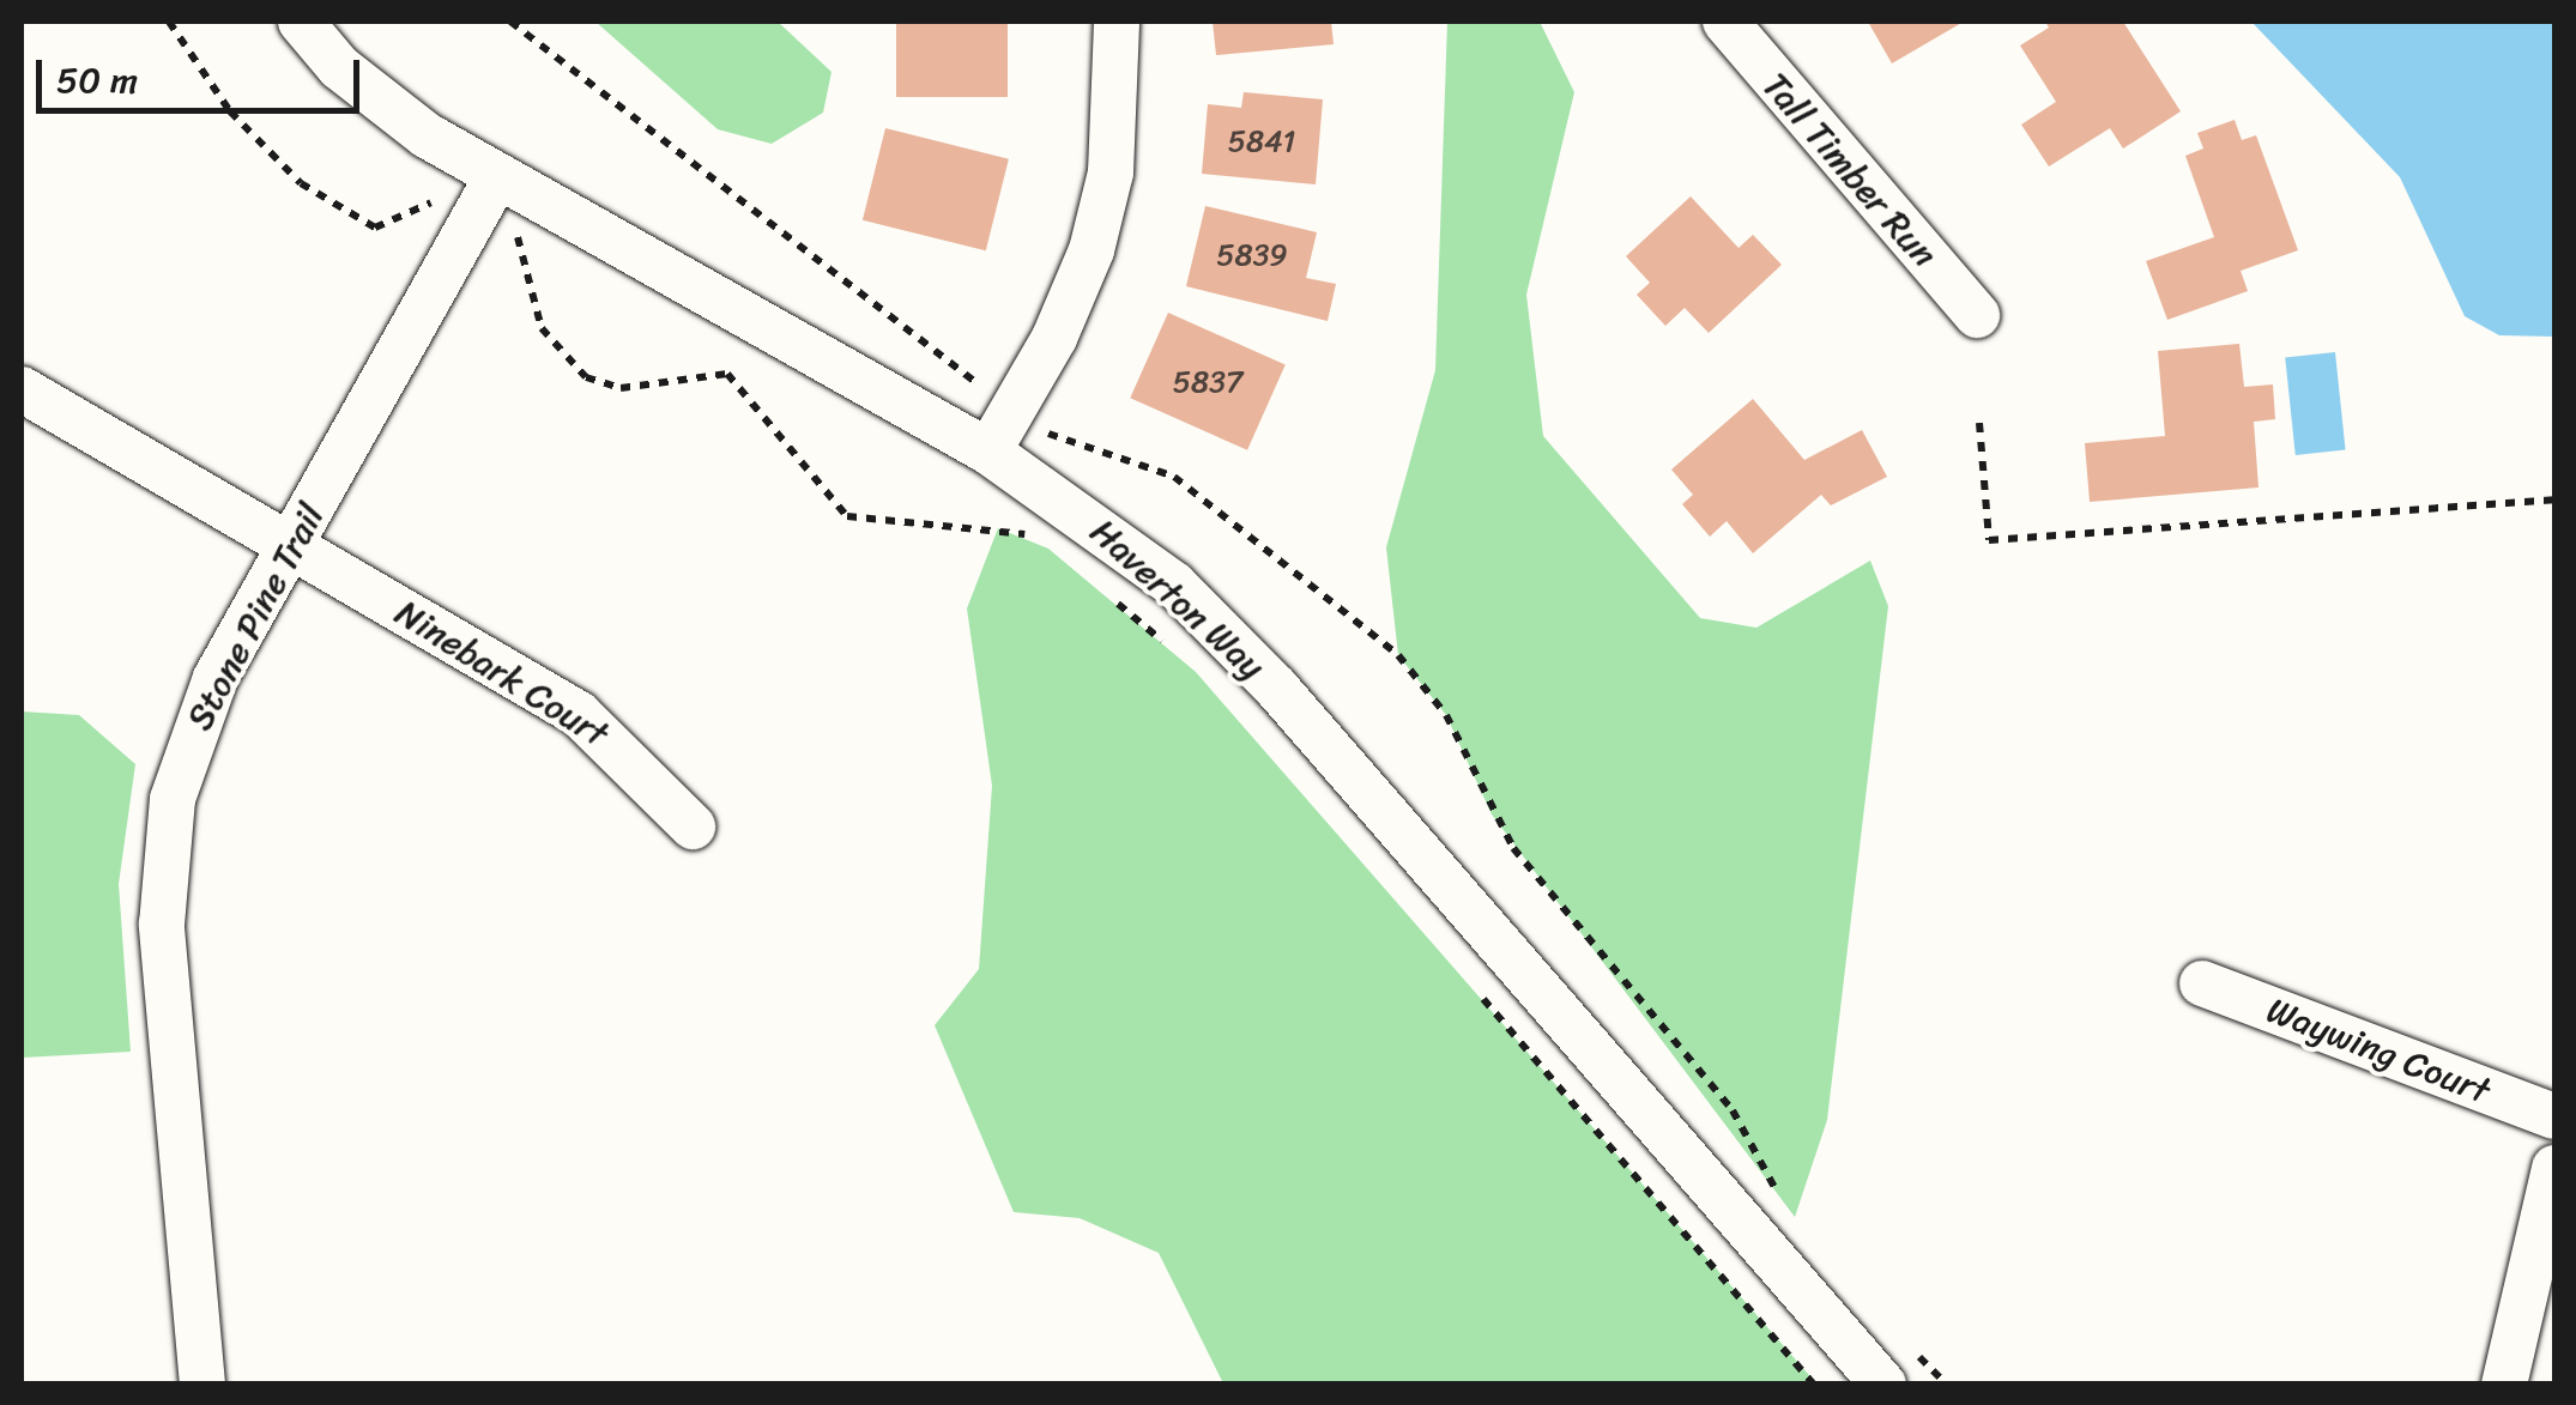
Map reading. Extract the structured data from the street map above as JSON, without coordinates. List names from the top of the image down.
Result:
{
  "streets": {
    "street": [
      "Tall Timber Run",
      "Haverton Way",
      "Stone Pine Trail",
      "Ninebark Court",
      "Waywing Court"
    ]
  },
  "crossings": [
    ["Haverton Way", "Stone Pine Trail"],
    ["Stone Pine Trail", "Ninebark Court"]
  ],
  "house_numbers": ["5841", "5839", "5837"],
  "scale_bar": "50 m"
}
